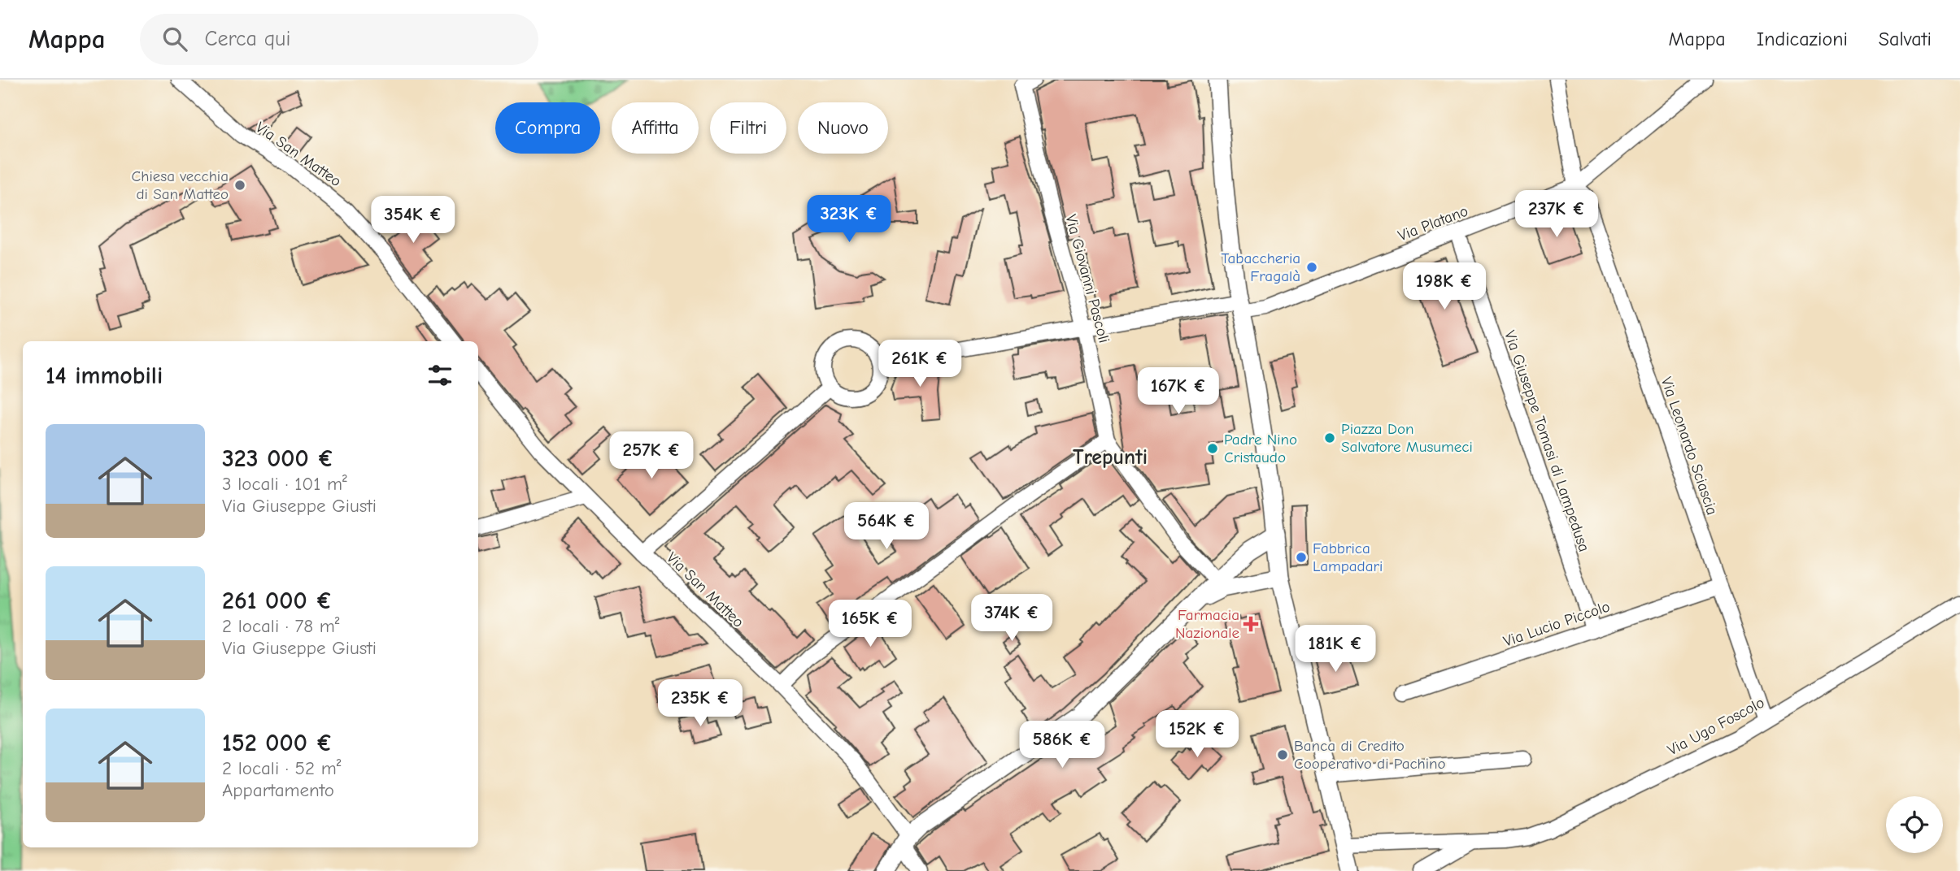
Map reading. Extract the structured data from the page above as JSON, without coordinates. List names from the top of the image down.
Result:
{
  "streets": {
    "street": [
      "Via San Matteo",
      "Via Platano",
      "Via Giovanni Pascoli",
      "Via Giuseppe Tomasi di Lampedusa",
      "Via Leonardo Sciascia",
      "Via Lucio Piccolo",
      "Via Ugo Foscolo"
    ]
  },
  "crossings": [
    ["Via Platano", "Via Giovanni Pascoli"],
    ["Via Platano", "Via Giuseppe Tomasi di Lampedusa"],
    ["Via Platano", "Via Leonardo Sciascia"],
    ["Via Giuseppe Tomasi di Lampedusa", "Via Lucio Piccolo"],
    ["Via Leonardo Sciascia", "Via Lucio Piccolo"],
    ["Via Leonardo Sciascia", "Via Ugo Foscolo"]
  ],
  "districts": ["Trepunti"],
  "places": {
    "other": [
      "Chiesa vecchia di San Matteo",
      "Tabaccheria Fragalà",
      "Piazza Don Salvatore Musumeci",
      "Padre Nino Cristaudo",
      "Fabbrica Lampadari",
      "Banca di Credito Cooperativo di Pachino"
    ],
    "health": ["Farmacia Nazionale"]
  },
  "page": {
    "header": "Mappa",
    "search": "Cerca qui",
    "nav": ["Mappa", "Indicazioni", "Salvati"],
    "chip": [
      "Compra",
      "Affitta",
      "Filtri",
      "Nuovo"
    ],
    "price": [
      "237K €",
      "323K €",
      "354K €",
      "198K €",
      "261K €",
      "167K €",
      "257K €",
      "564K €",
      "374K €",
      "165K €",
      "181K €",
      "235K €",
      "152K €",
      "586K €"
    ],
    "heading": "14 immobili",
    "list": [
      {
        "name": "323 000 €",
        "note": "3 locali · 101 m² · Via Giuseppe Giusti"
      },
      {
        "name": "261 000 €",
        "note": "2 locali · 78 m² · Via Giuseppe Giusti"
      },
      {
        "name": "152 000 €",
        "note": "2 locali · 52 m² · Appartamento"
      }
    ]
  }
}
